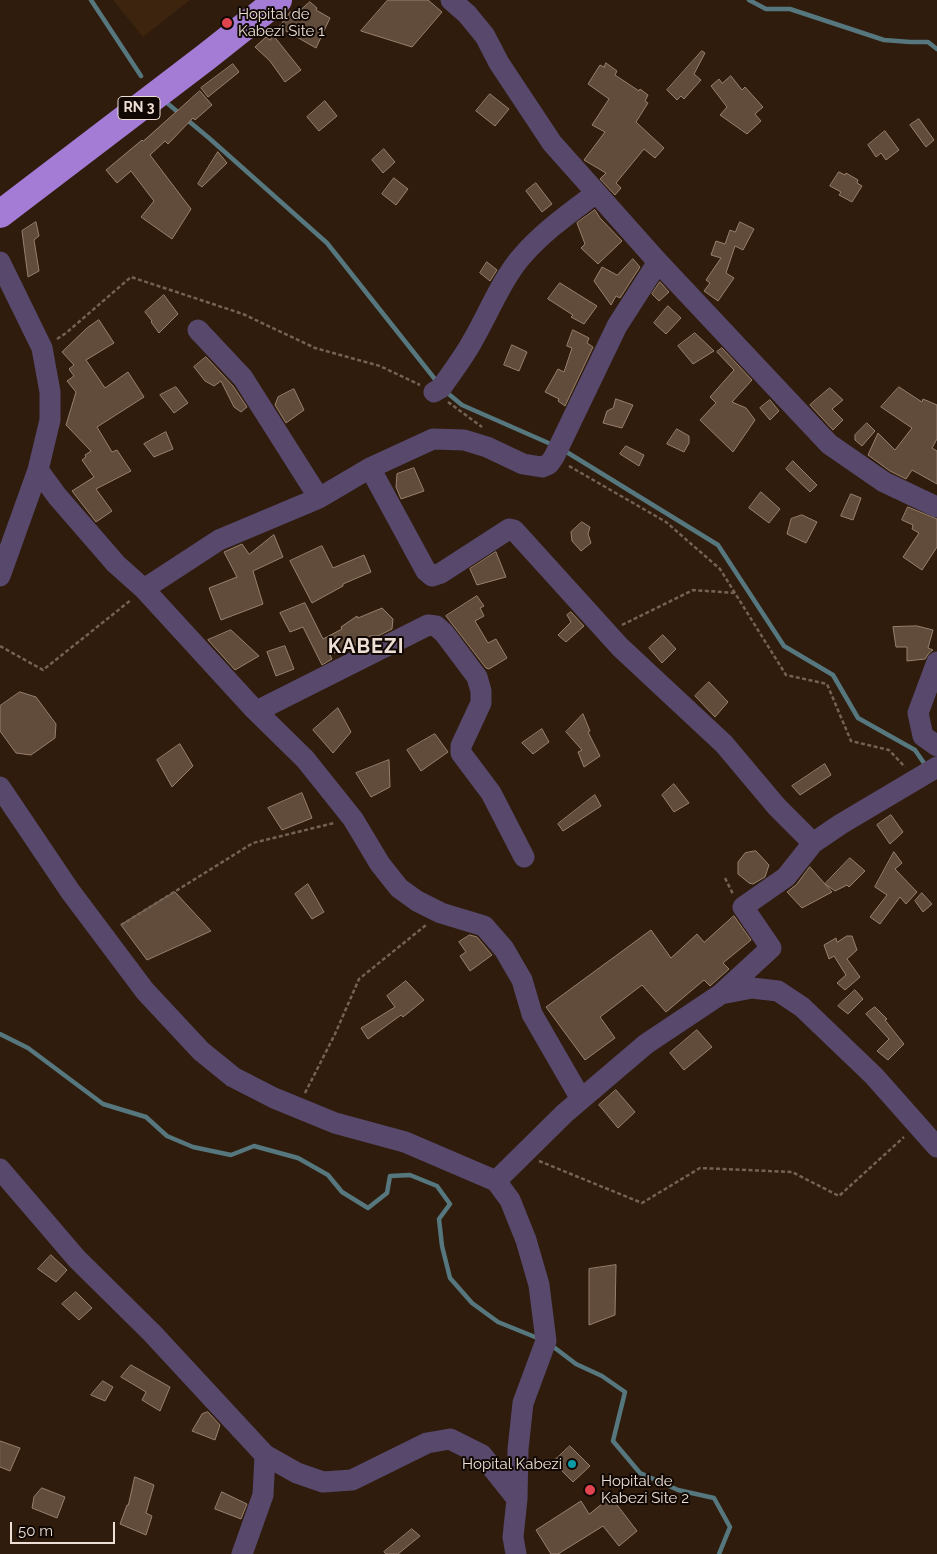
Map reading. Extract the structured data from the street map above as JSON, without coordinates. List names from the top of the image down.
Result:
{
  "streets": {
    "highway": ["RN 3"]
  },
  "districts": ["KABEZI"],
  "places": ["Hopital de Kabezi Site 1", "Hopital Kabezi", "Hopital de Kabezi Site 2"],
  "scale_bar": "50 m"
}
